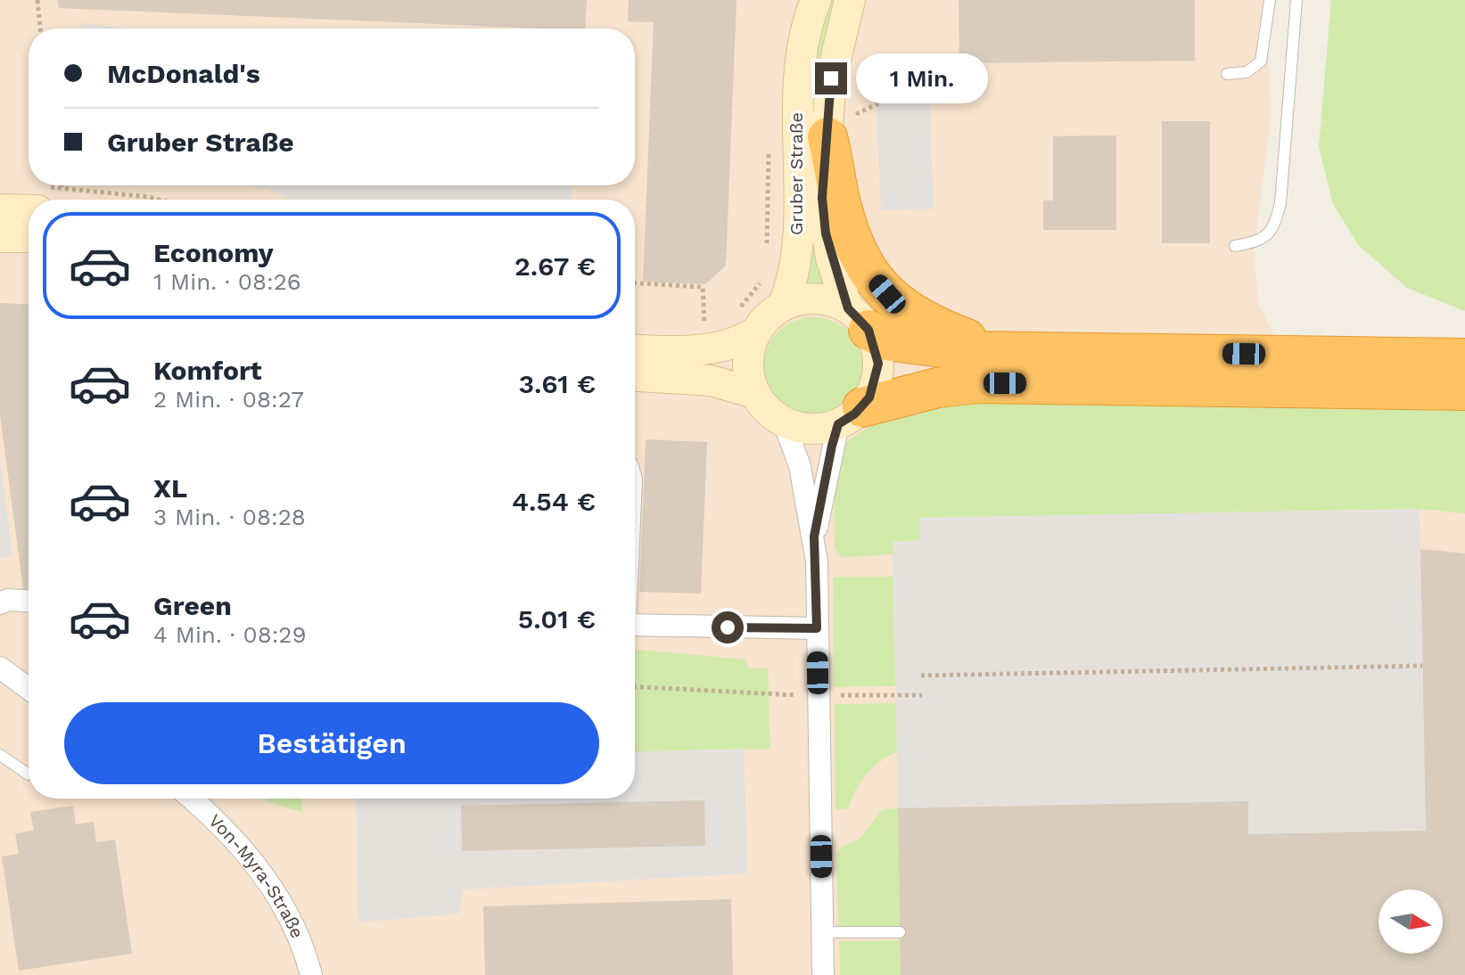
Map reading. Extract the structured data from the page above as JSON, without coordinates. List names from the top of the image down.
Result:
{
  "streets": {
    "street": ["Gruber Straße", "Von-Myra-Straße"]
  },
  "north": "right",
  "page": {
    "banner": ["McDonald's", "Gruber Straße"],
    "bubble": "1 Min.",
    "list": [
      {
        "name": "Economy",
        "note": "1 Min. · 08:26",
        "value": "2.67 €"
      },
      {
        "name": "Komfort",
        "note": "2 Min. · 08:27",
        "value": "3.61 €"
      },
      {
        "name": "XL",
        "note": "3 Min. · 08:28",
        "value": "4.54 €"
      },
      {
        "name": "Green",
        "note": "4 Min. · 08:29",
        "value": "5.01 €"
      }
    ],
    "buttons": "Bestätigen"
  }
}
